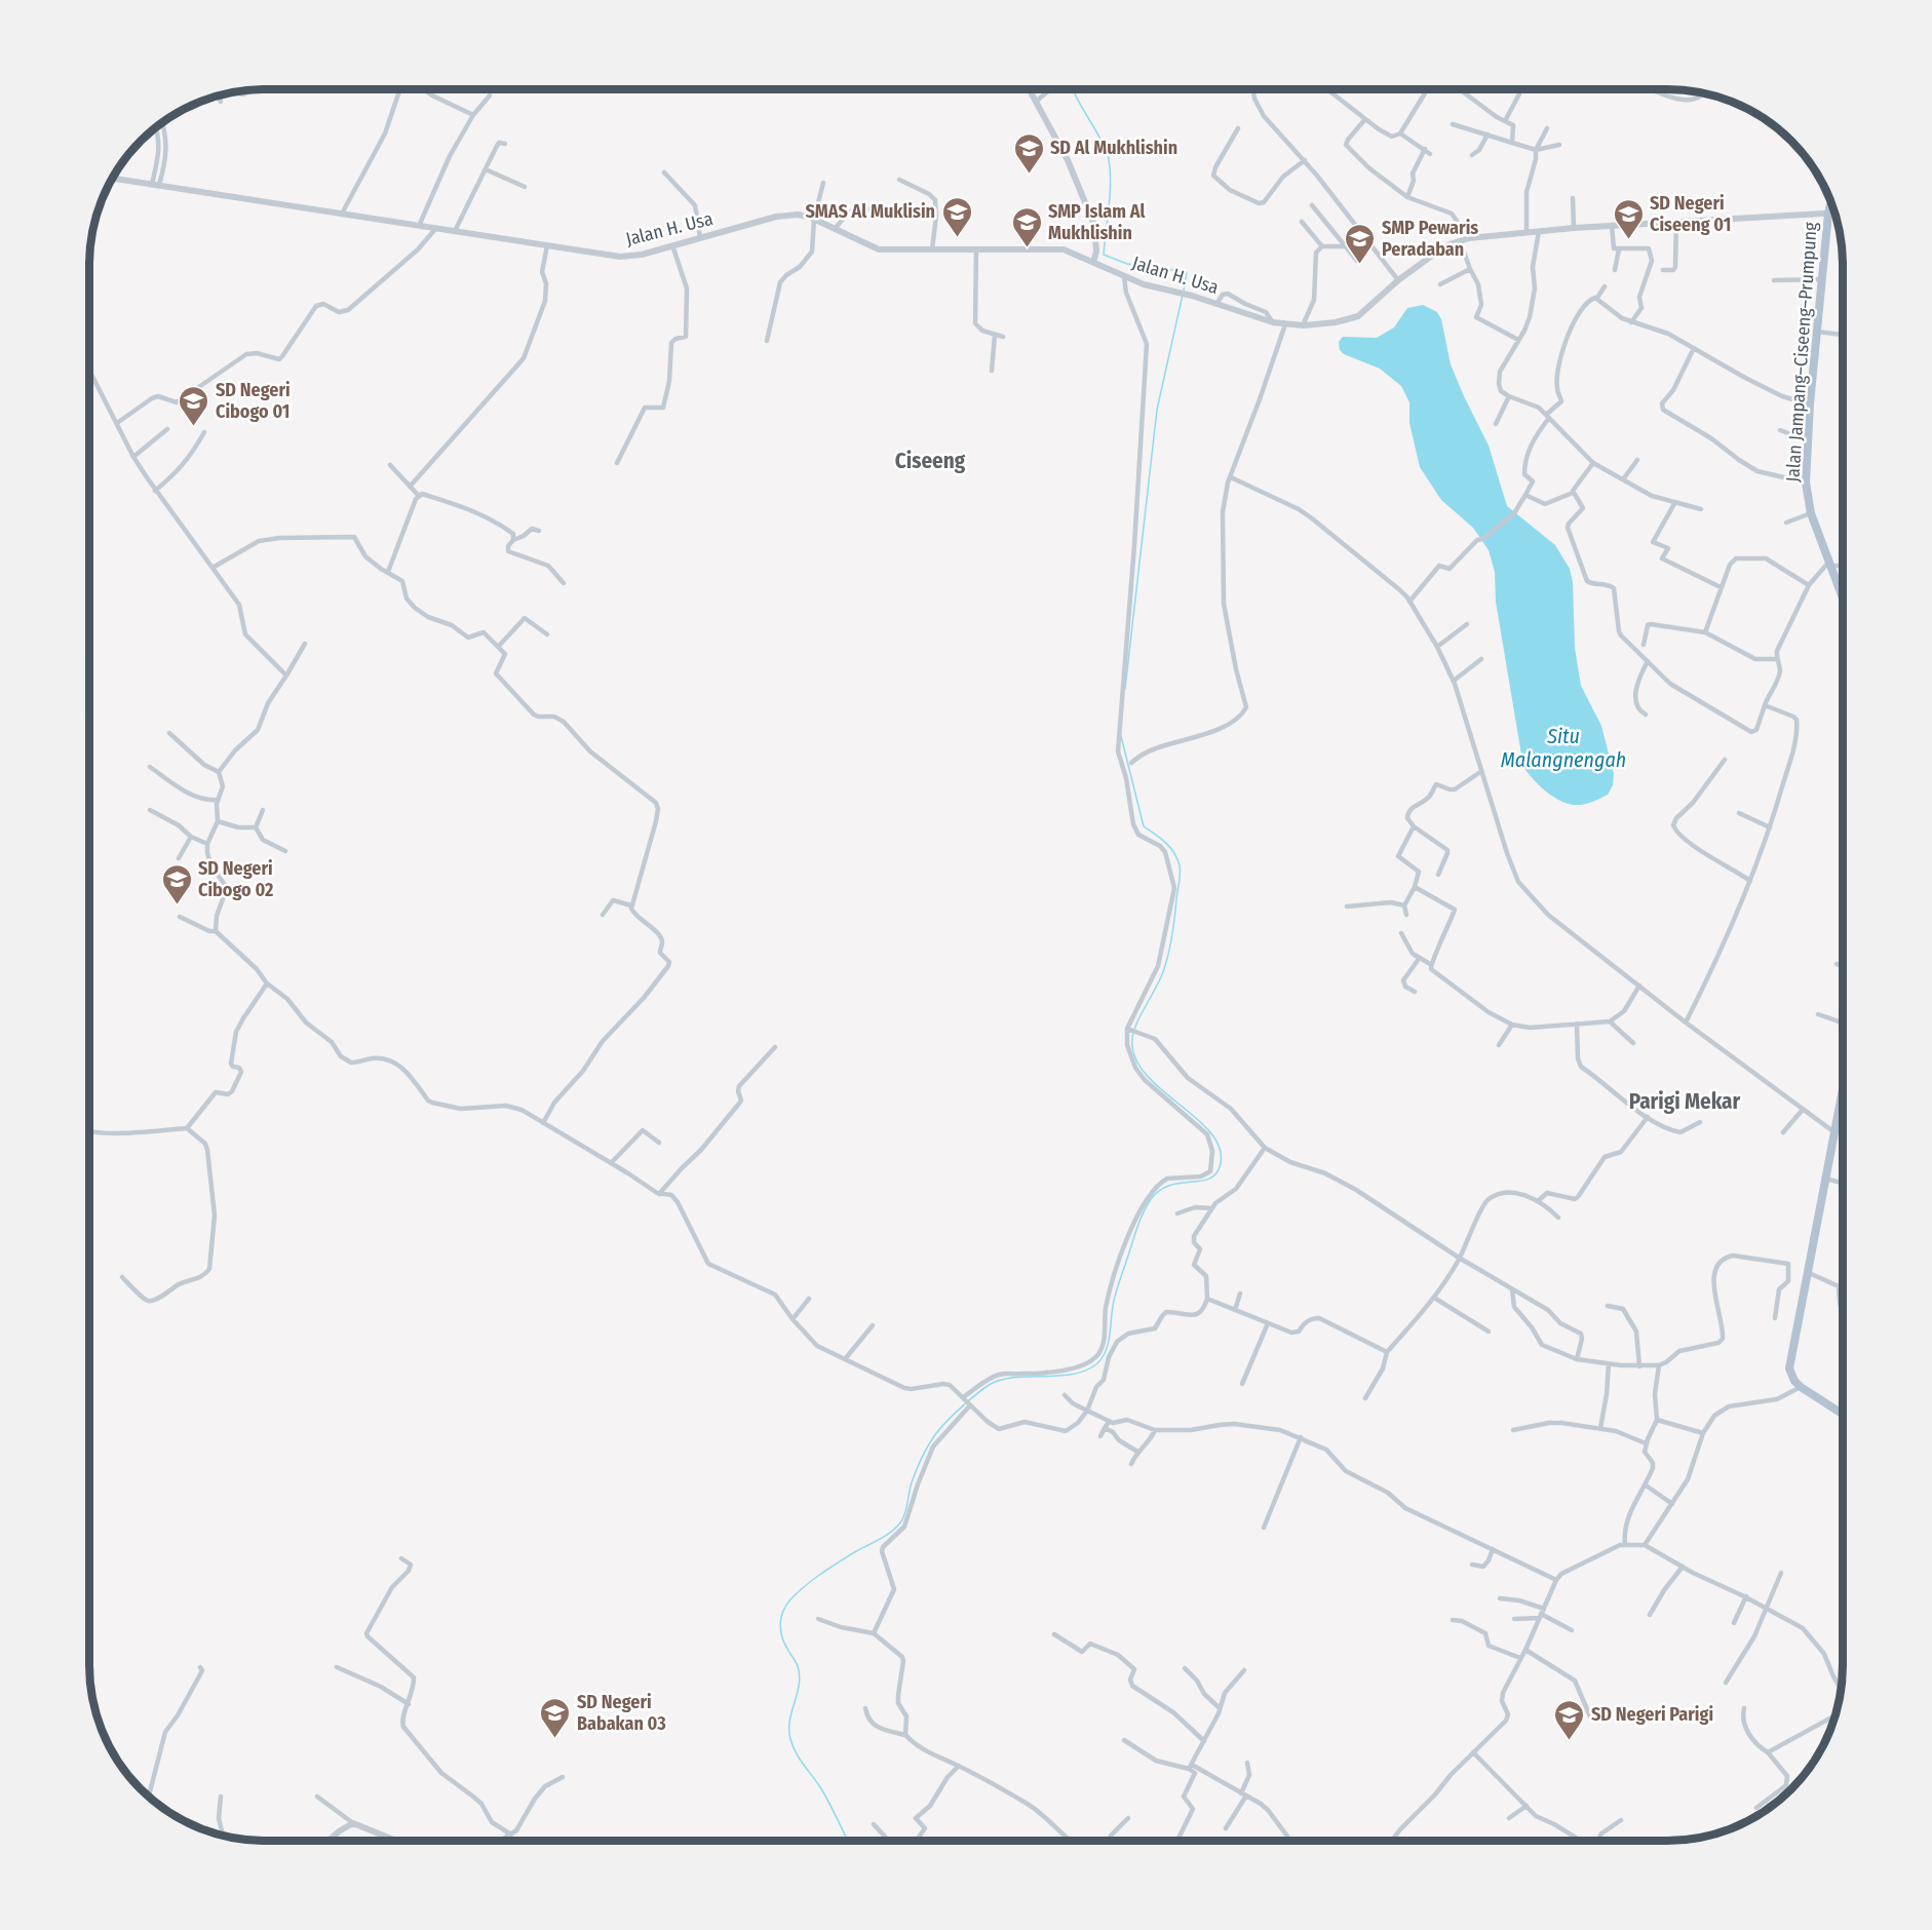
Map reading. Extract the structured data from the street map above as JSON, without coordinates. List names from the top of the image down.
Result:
{
  "streets": {
    "main road": ["Jalan Jampang–Ciseeng–Prumpung"],
    "street": ["Jalan H. Usa"]
  },
  "crossings": [
    ["Jalan H. Usa", "Jalan Jampang–Ciseeng–Prumpung"]
  ],
  "districts": ["Ciseeng", "Parigi Mekar"],
  "water": ["Situ Malangnengah"],
  "places": {
    "school or university": [
      "SD Al Mukhlishin",
      "SMAS Al Muklisin",
      "SD Negeri Ciseeng 01",
      "SMP Islam Al Mukhlishin",
      "SMP Pewaris Peradaban",
      "SD Negeri Cibogo 01",
      "SD Negeri Cibogo 02",
      "SD Negeri Babakan 03",
      "SD Negeri Parigi"
    ]
  }
}
